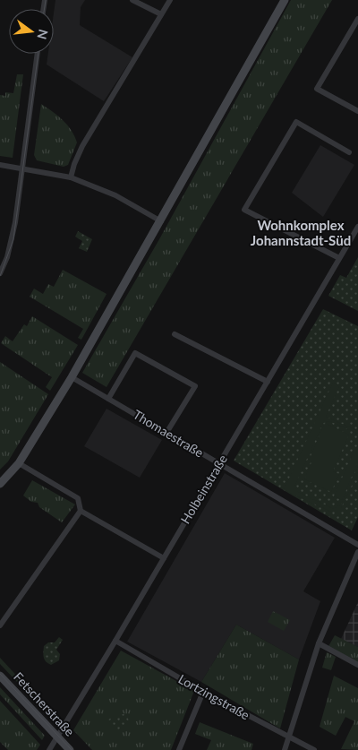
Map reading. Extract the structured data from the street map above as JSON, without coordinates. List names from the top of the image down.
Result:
{
  "streets": {
    "main road": ["Fetscherstraße"],
    "street": ["Thomaestraße", "Holbeinstraße", "Lortzingstraße"]
  },
  "crossings": [
    ["Thomaestraße", "Holbeinstraße"],
    ["Holbeinstraße", "Lortzingstraße"],
    ["Holbeinstraße", "Fetscherstraße"]
  ],
  "districts": ["Wohnkomplex Johannstadt-Süd"],
  "north": "right"
}
